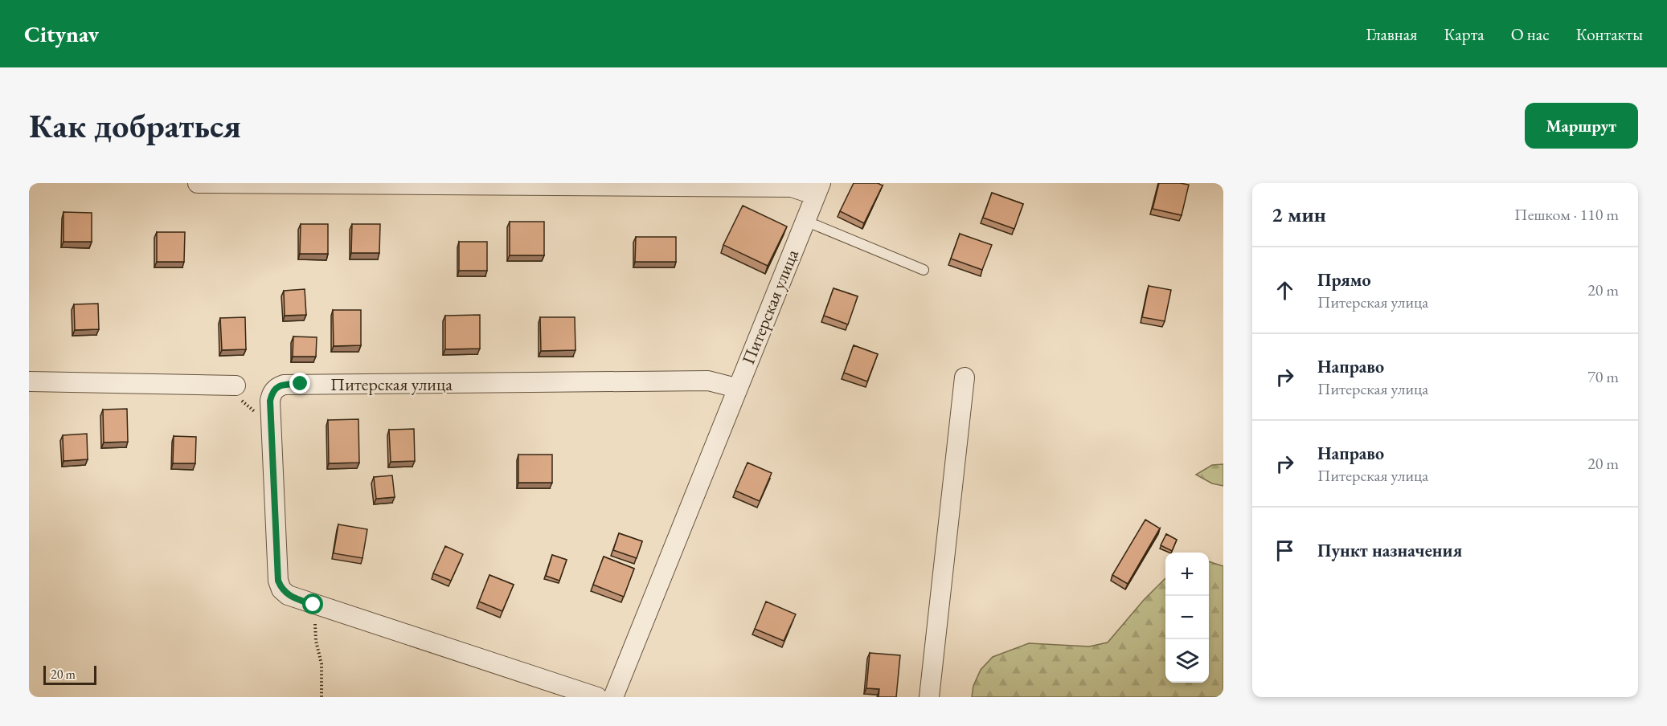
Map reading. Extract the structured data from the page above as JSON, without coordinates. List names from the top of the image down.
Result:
{
  "streets": {
    "street": ["Питерская улица"]
  },
  "scale_bar": "20 m",
  "page": {
    "header": "Citynav",
    "nav": [
      "Главная",
      "Карта",
      "О нас",
      "Контакты"
    ],
    "buttons": "Маршрут",
    "title": "Как добраться",
    "heading": ["2 мин", "Пешком · 110 m"],
    "list": [
      ["Прямо", "Питерская улица", "20 m"],
      ["Направо", "Питерская улица", "70 m"],
      ["Направо", "Питерская улица", "20 m"],
      "Пункт назначения"
    ],
    "map_buttons": ["+", "−"],
    "scale": "20 m"
  }
}
